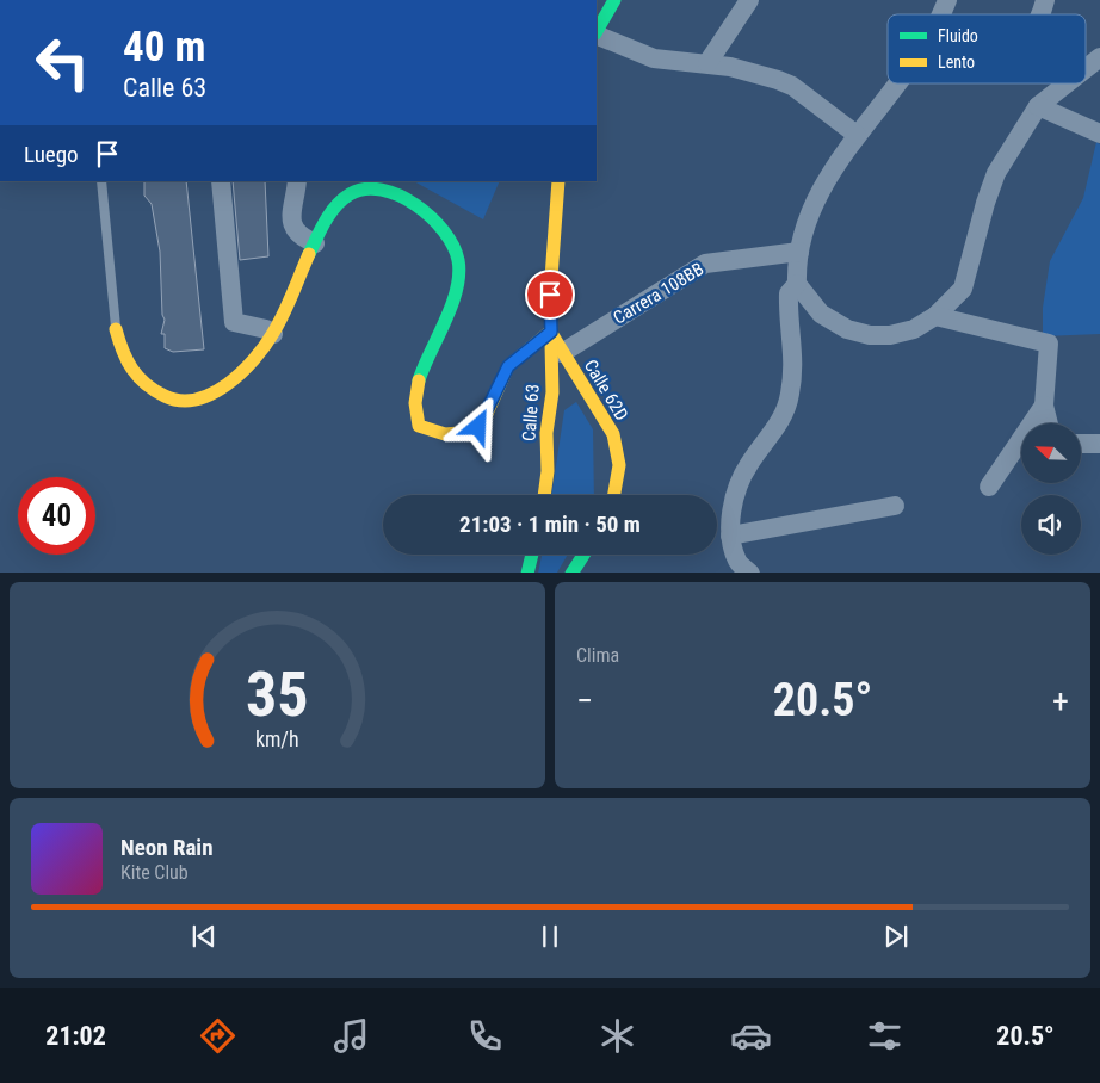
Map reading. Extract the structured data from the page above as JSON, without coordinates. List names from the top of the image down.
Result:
{
  "streets": {
    "street": ["Carrera 108BB", "Calle 62D", "Calle 63"]
  },
  "crossings": [
    ["Carrera 108BB", "Calle 62D"],
    ["Calle 62D", "Calle 63"]
  ],
  "legend": ["Fluido", "Lento"],
  "north": "top left",
  "page": {
    "turn": ["40 m", "Calle 63"],
    "then": "Luego",
    "limit": "40",
    "trip": "21:03 · 1 min · 50 m",
    "tile": "Clima",
    "heat": ["−", "20.5°", "+"],
    "song": ["Neon Rain", "Kite Club"],
    "tabs": ["21:02", "20.5°"],
    "gauge": ["35", "km/h"]
  }
}
